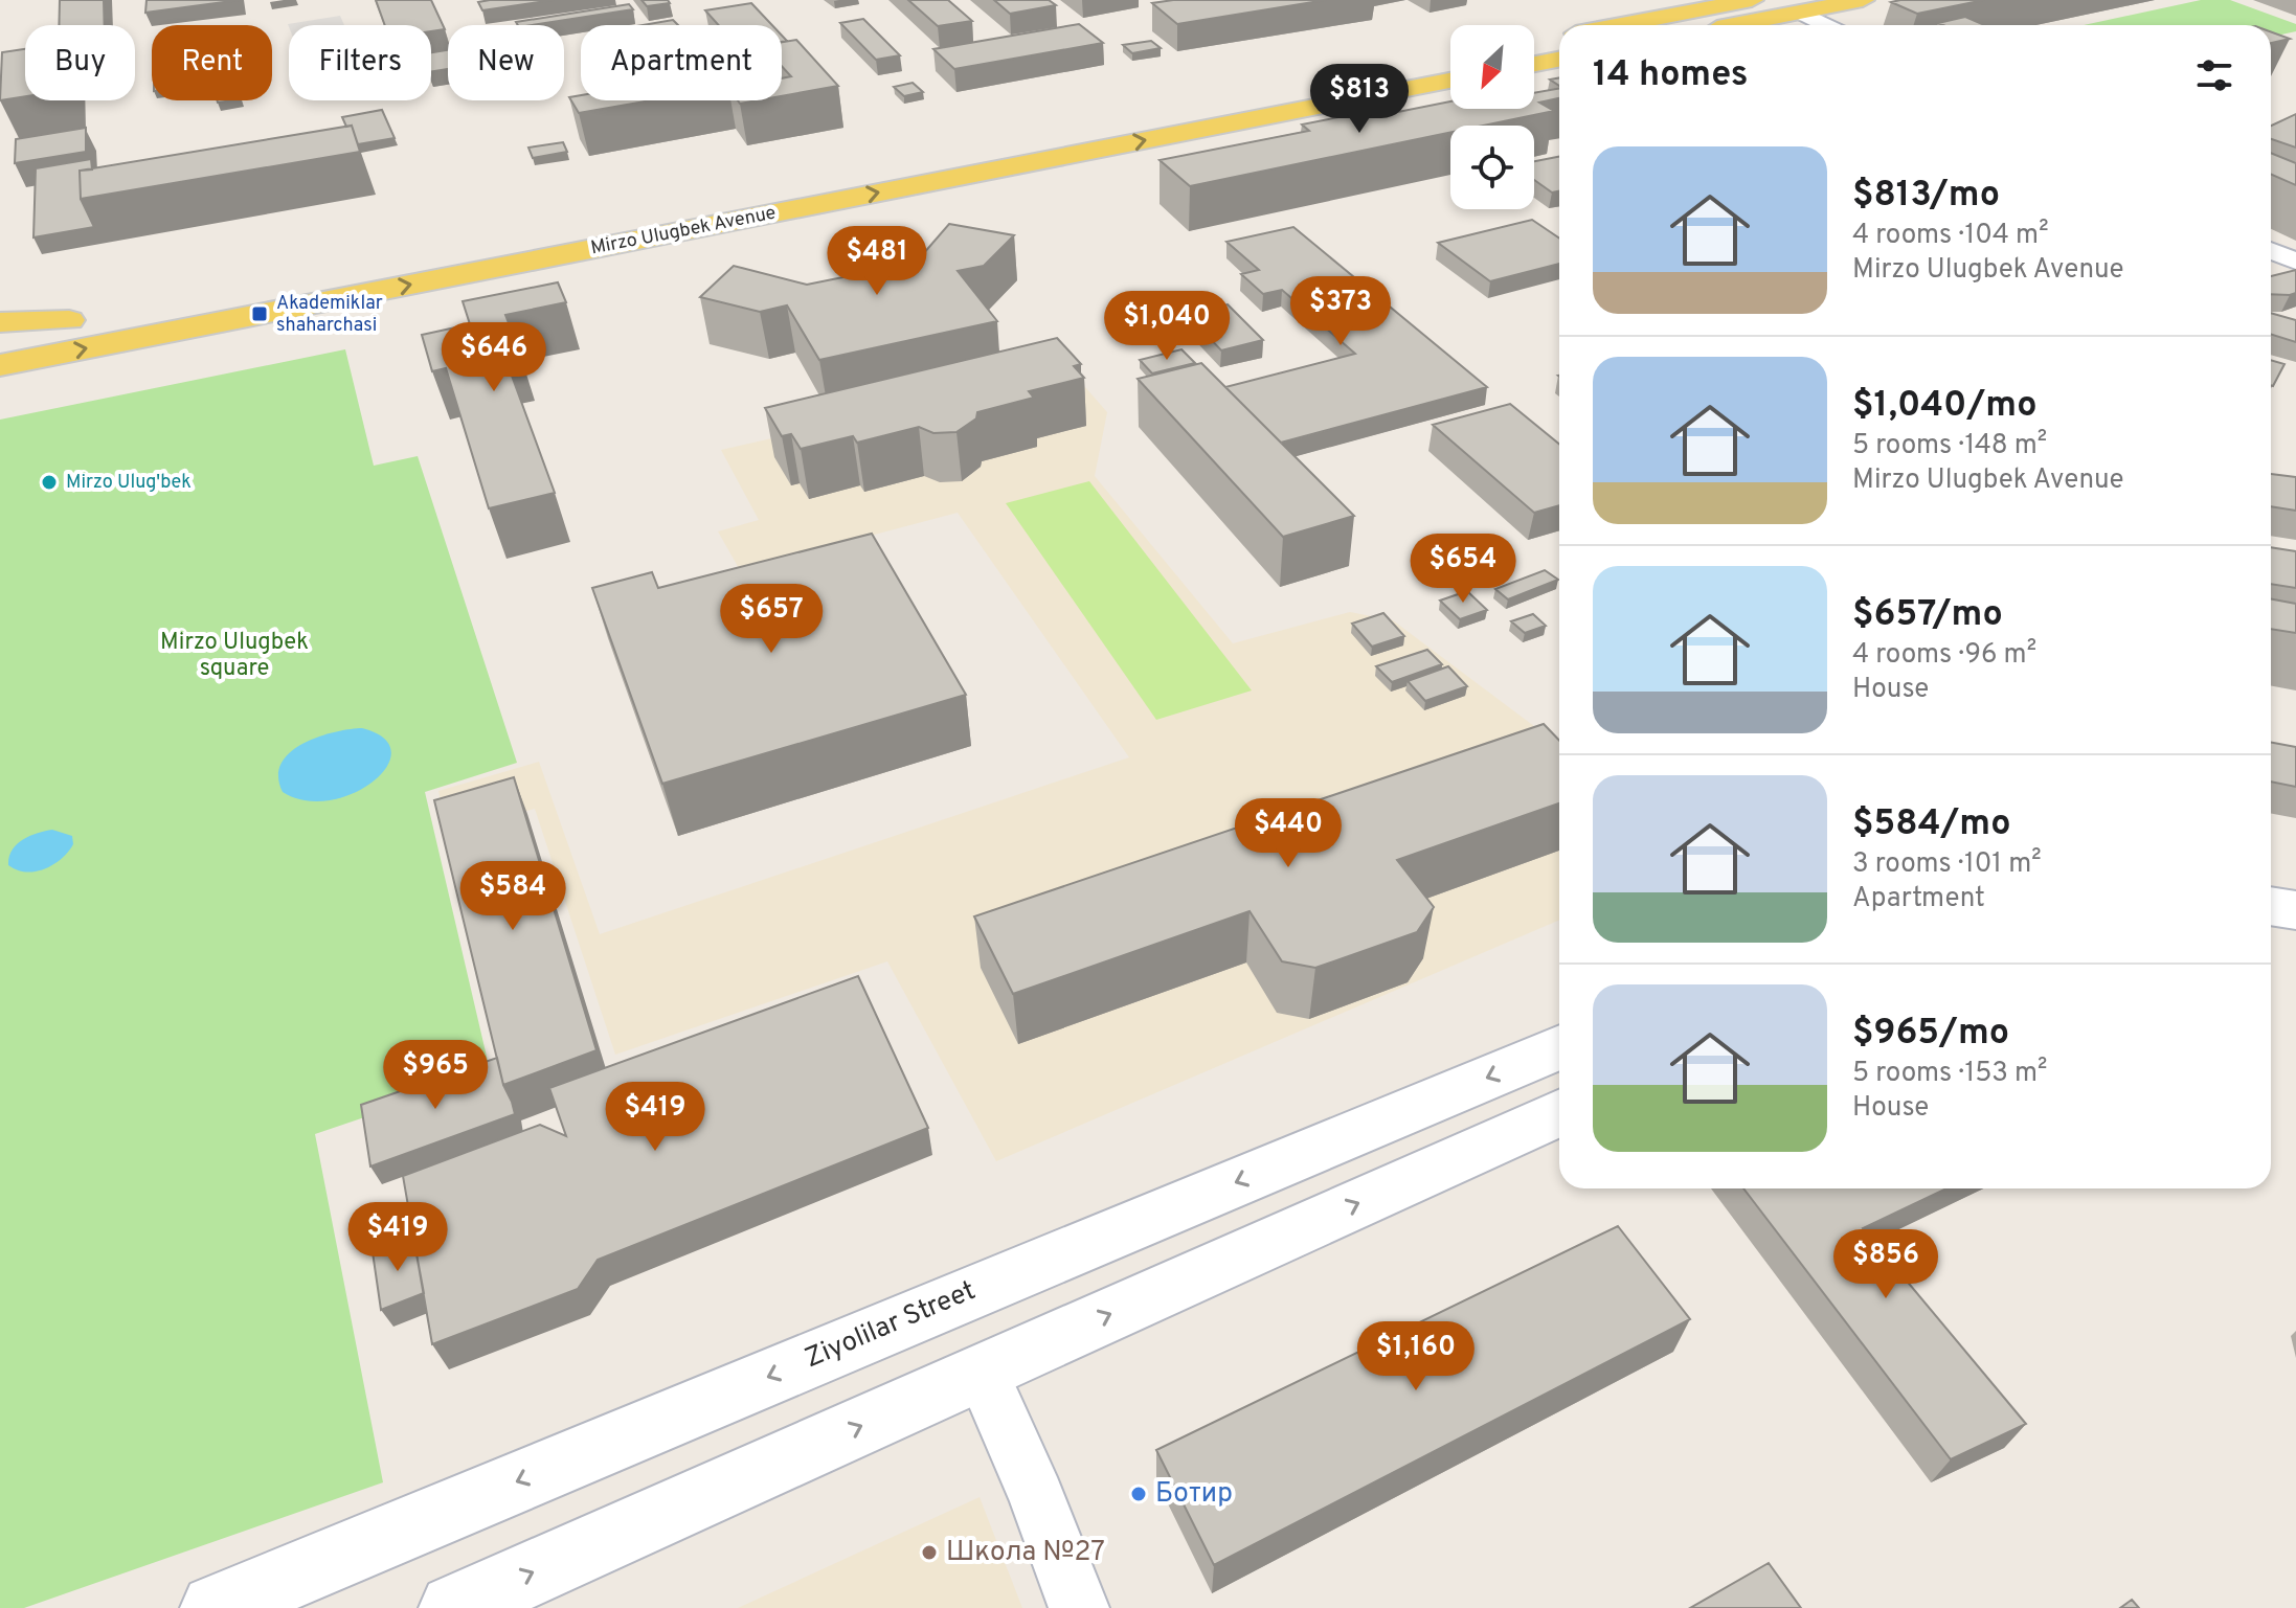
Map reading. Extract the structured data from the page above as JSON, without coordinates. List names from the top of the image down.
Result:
{
  "streets": {
    "main road": ["Mirzo Ulugbek Avenue", "Ziyolilar Street"]
  },
  "parks": ["Mirzo Ulugbek square"],
  "places": {
    "transit": ["Akademiklar shaharchasi"],
    "other": ["Mirzo Ulug'bek", "Ботир", "Школа №27"]
  },
  "north": "bottom left",
  "page": {
    "chip": [
      "Buy",
      "Rent",
      "Filters",
      "New",
      "Apartment"
    ],
    "heading": "14 homes",
    "price": [
      "$813",
      "$481",
      "$373",
      "$1,040",
      "$646",
      "$654",
      "$657",
      "$440",
      "$584",
      "$965",
      "$419",
      "$419",
      "$856",
      "$1,160"
    ],
    "list": [
      {
        "name": "$813/mo",
        "note": "4 rooms · 104 m² · Mirzo Ulugbek Avenue"
      },
      {
        "name": "$1,040/mo",
        "note": "5 rooms · 148 m² · Mirzo Ulugbek Avenue"
      },
      {
        "name": "$657/mo",
        "note": "4 rooms · 96 m² · House"
      },
      {
        "name": "$584/mo",
        "note": "3 rooms · 101 m² · Apartment"
      },
      {
        "name": "$965/mo",
        "note": "5 rooms · 153 m² · House"
      }
    ]
  }
}
